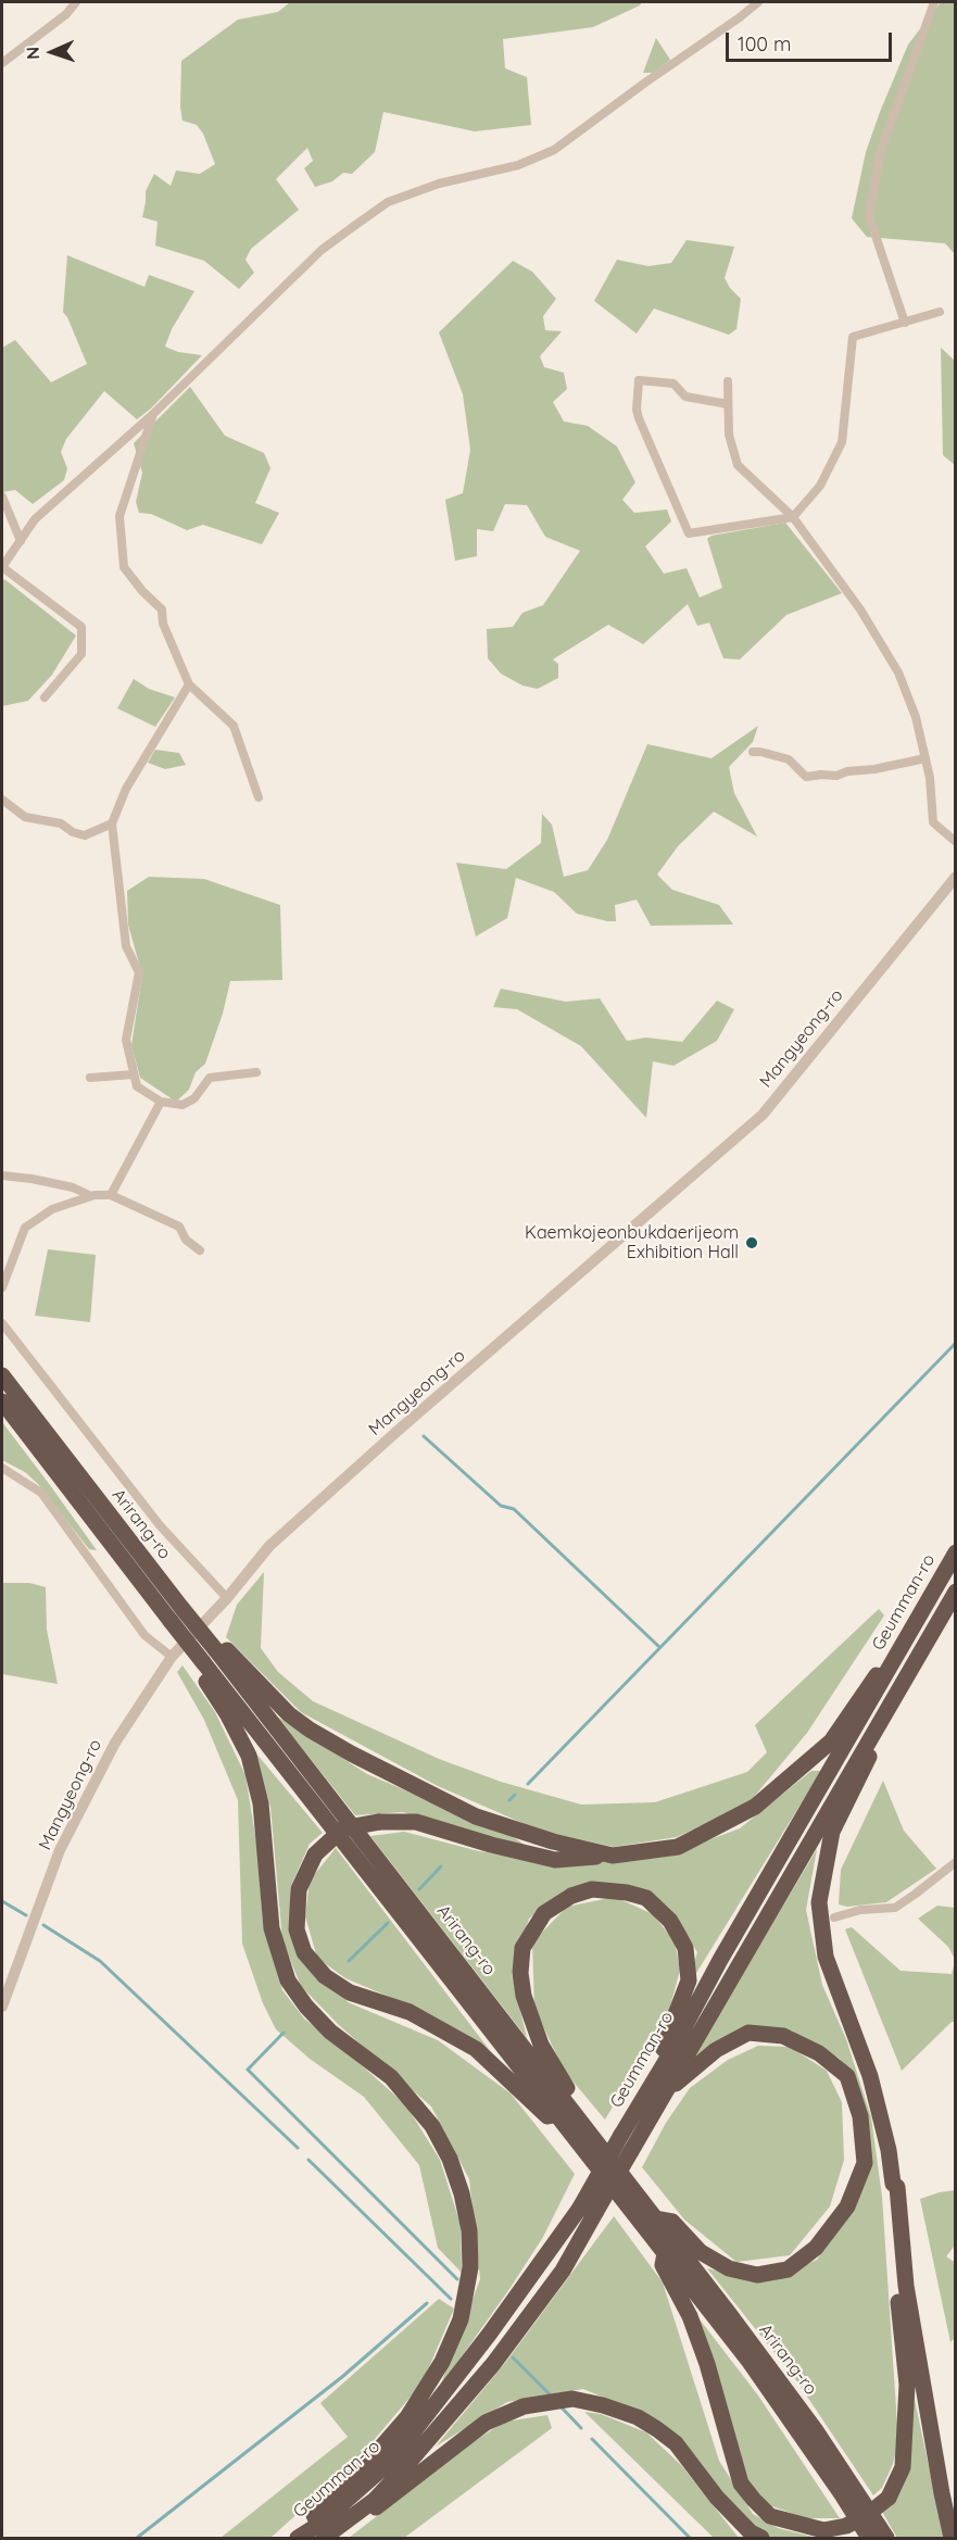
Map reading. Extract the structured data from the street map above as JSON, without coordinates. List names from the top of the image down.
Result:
{
  "streets": {
    "highway": ["Arirang-ro", "Geumman-ro"],
    "street": ["Mangyeong-ro"]
  },
  "places": ["Kaemkojeonbukdaerijeom Exhibition Hall"],
  "scale_bar": "100 m",
  "north": "left"
}
